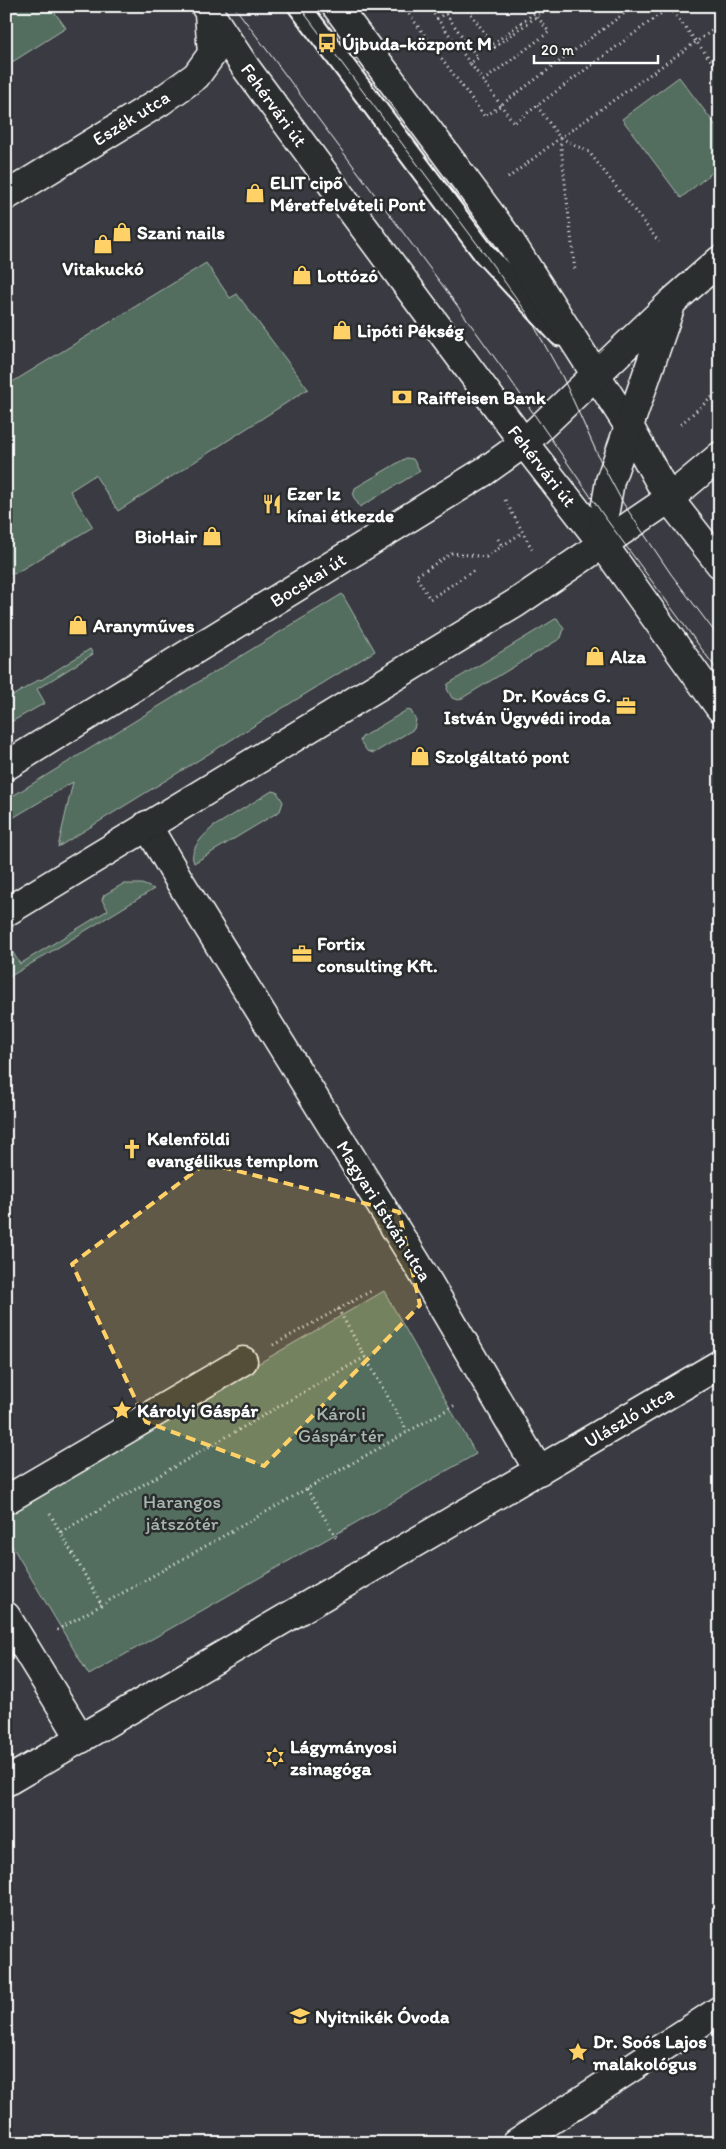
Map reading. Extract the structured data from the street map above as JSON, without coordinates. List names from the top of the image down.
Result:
{
  "streets": {
    "street": [
      "Fehérvári út",
      "Eszék utca",
      "Bocskai út",
      "Magyari István utca",
      "Ulászló utca"
    ]
  },
  "crossings": [
    ["Fehérvári út", "Eszék utca"],
    ["Fehérvári út", "Bocskai út"],
    ["Magyari István utca", "Ulászló utca"]
  ],
  "parks": ["Károli Gáspár tér", "Harangos játszótér"],
  "places": {
    "bus stop": ["Újbuda-központ M"],
    "shop": [
      "ELIT cipő Méretfelvételi Pont",
      "Szani nails",
      "Vitakuckó",
      "Lottózó",
      "Lipóti Pékség",
      "BioHair",
      "Aranyműves",
      "Alza",
      "Szolgáltató pont"
    ],
    "bank": ["Raiffeisen Bank"],
    "restaurant": ["Ezer Iz kínai étkezde"],
    "office": ["Dr. Kovács G. István Ügyvédi iroda", "Fortix consulting Kft."],
    "church": ["Kelenföldi evangélikus templom"],
    "place": ["Károlyi Gáspár", "Dr. Soós Lajos malakológus"],
    "synagogue": ["Lágymányosi zsinagóga"],
    "school or university": ["Nyitnikék Óvoda"]
  },
  "scale_bar": "20 m"
}
